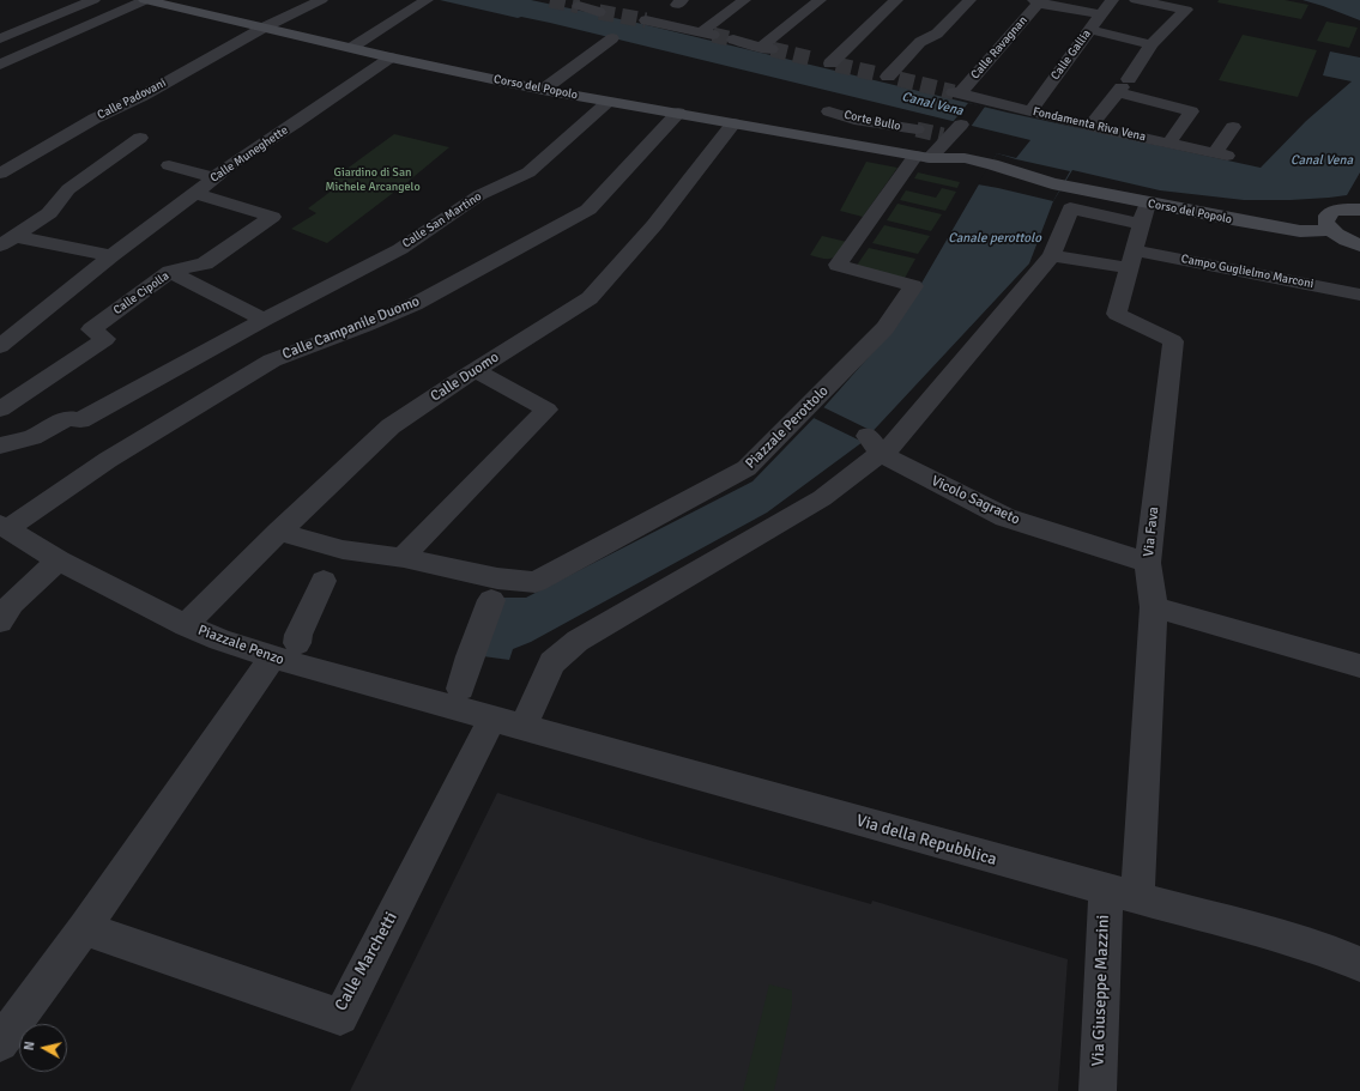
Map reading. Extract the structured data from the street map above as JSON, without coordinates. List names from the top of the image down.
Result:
{
  "streets": {
    "street": [
      "Calle Ravagnan",
      "Calle Gallia",
      "Corso del Popolo",
      "Calle Padovani",
      "Corte Bullo",
      "Fondamenta Riva Vena",
      "Calle Muneghette",
      "Calle San Martino",
      "Campo Guglielmo Marconi",
      "Calle Cipolla",
      "Calle Campanile Duomo",
      "Calle Duomo",
      "Piazzale Perottolo",
      "Vicolo Sagraeto",
      "Via Fava",
      "Piazzale Penzo",
      "Via della Repubblica",
      "Calle Marchetti",
      "Via Giuseppe Mazzini"
    ]
  },
  "crossings": [
    ["Calle Ravagnan", "Calle Gallia"],
    ["Calle Ravagnan", "Fondamenta Riva Vena"],
    ["Calle Gallia", "Fondamenta Riva Vena"],
    ["Corso del Popolo", "Calle Padovani"],
    ["Corso del Popolo", "Calle Muneghette"],
    ["Corso del Popolo", "Calle San Martino"],
    ["Corso del Popolo", "Calle Campanile Duomo"],
    ["Corso del Popolo", "Calle Duomo"],
    ["Corso del Popolo", "Piazzale Perottolo"],
    ["Corso del Popolo", "Via Fava"],
    ["Calle Muneghette", "Calle Cipolla"],
    ["Campo Guglielmo Marconi", "Via Fava"],
    ["Calle Campanile Duomo", "Piazzale Penzo"],
    ["Calle Duomo", "Piazzale Penzo"],
    ["Vicolo Sagraeto", "Via Fava"],
    ["Via Fava", "Via della Repubblica"],
    ["Via Fava", "Via Giuseppe Mazzini"],
    ["Piazzale Penzo", "Via della Repubblica"],
    ["Piazzale Penzo", "Calle Marchetti"],
    ["Via della Repubblica", "Calle Marchetti"],
    ["Via della Repubblica", "Via Giuseppe Mazzini"]
  ],
  "water": ["Canal Vena", "Canale perottolo"],
  "parks": ["Giardino di San Michele Arcangelo"],
  "north": "left"
}
